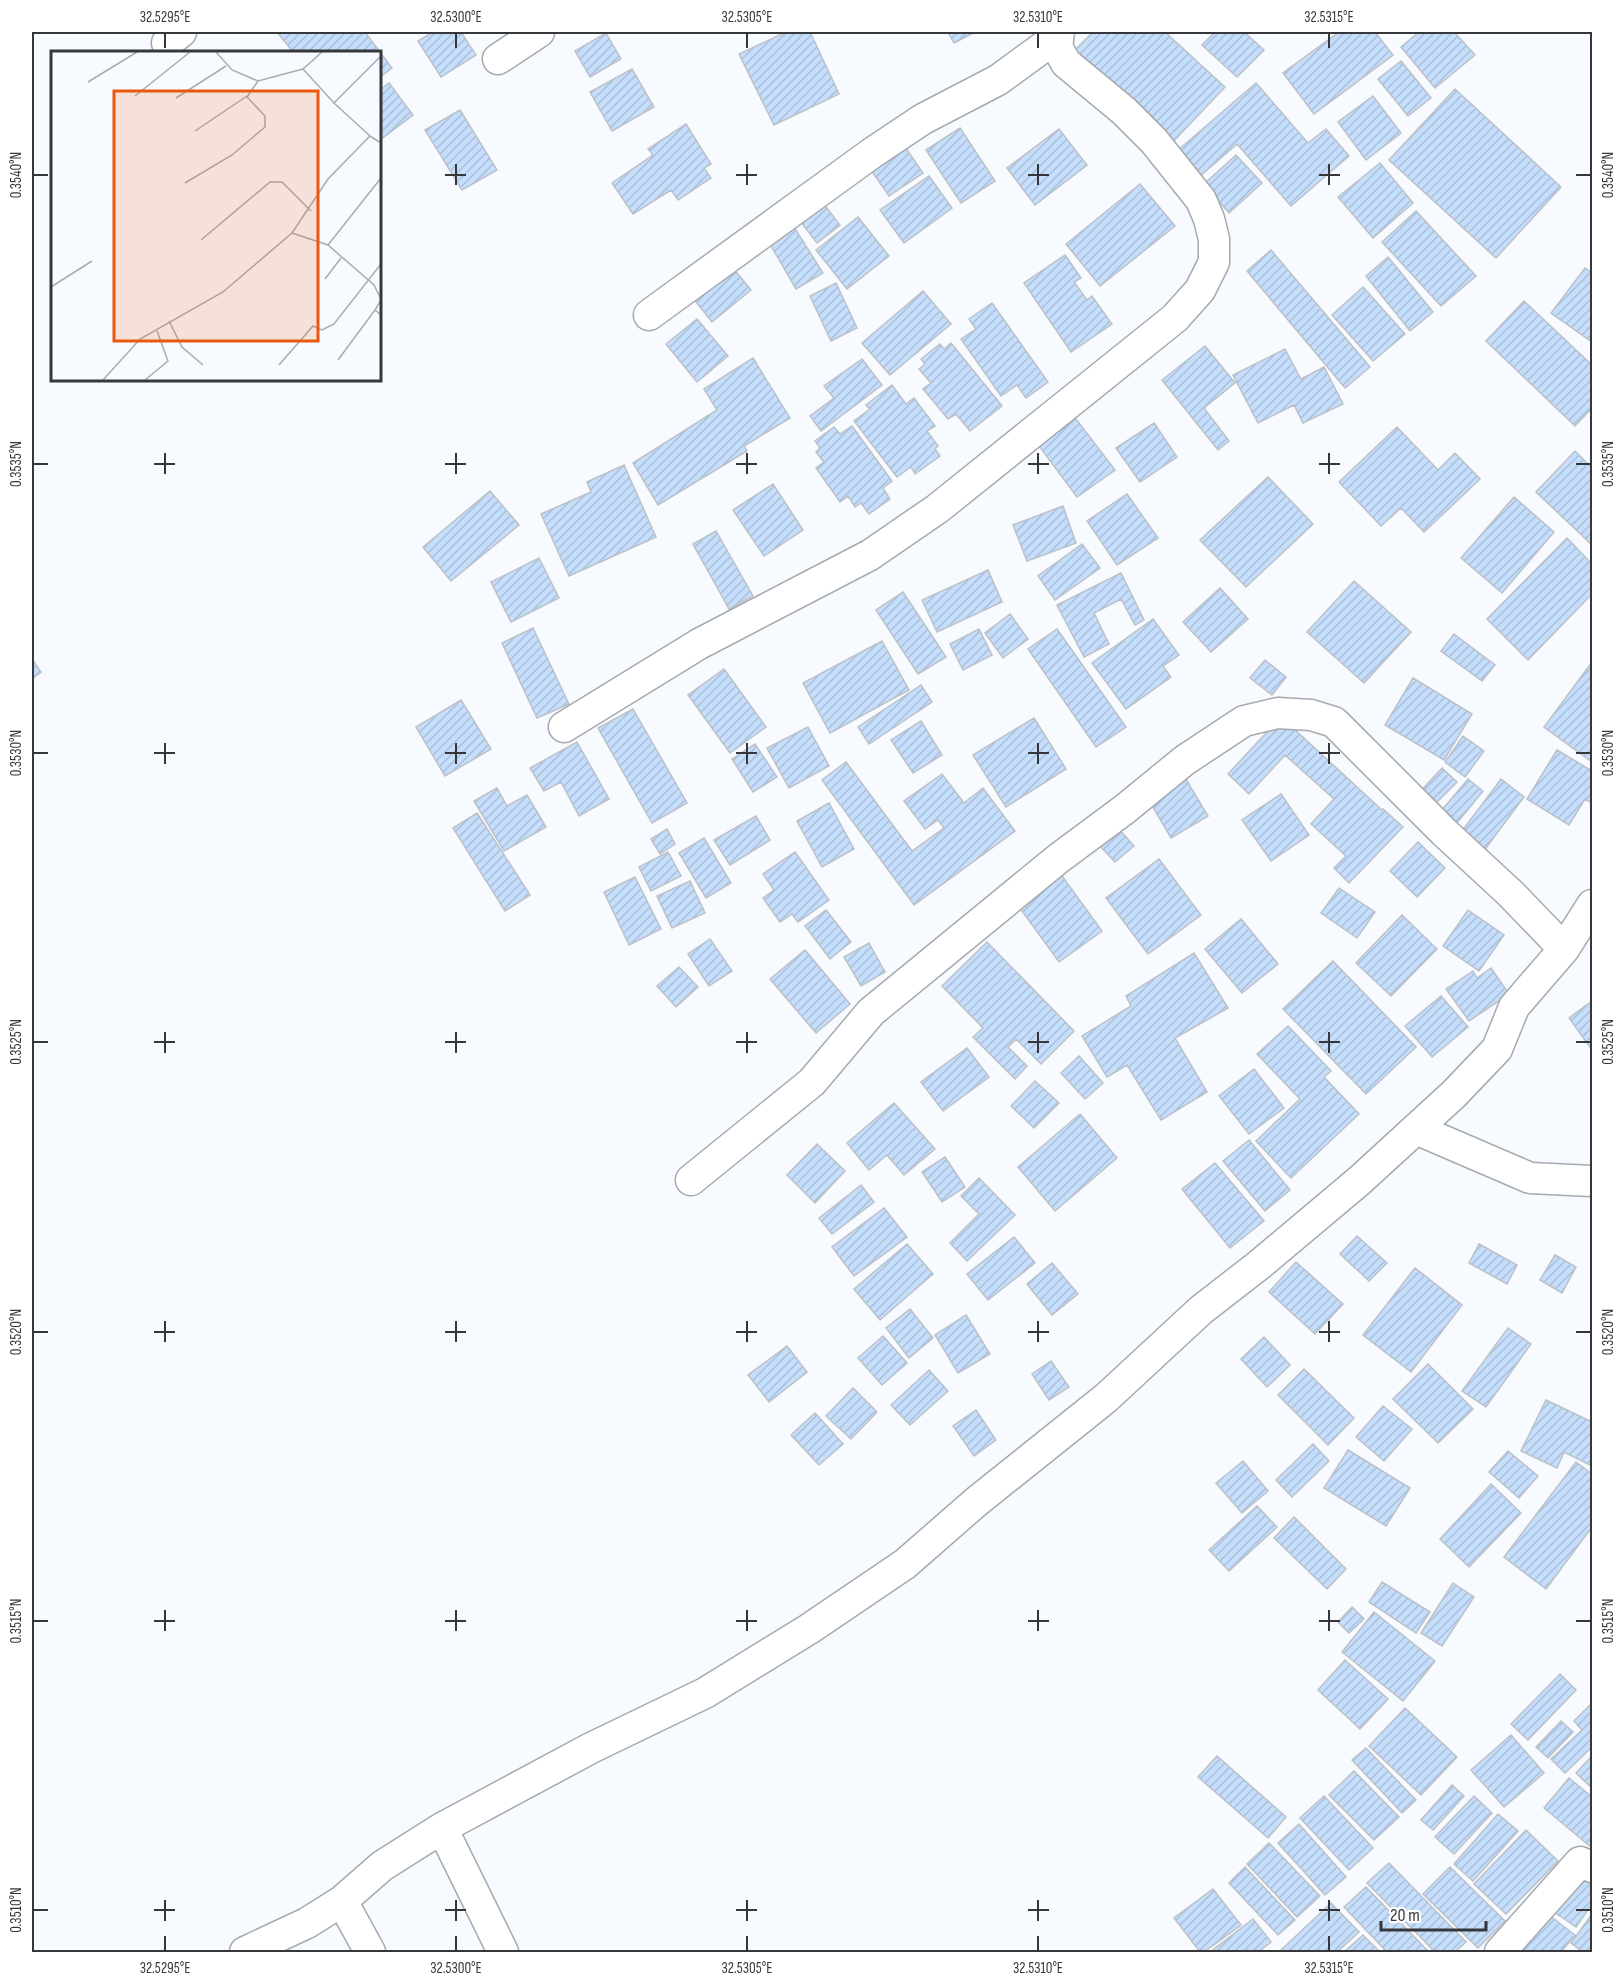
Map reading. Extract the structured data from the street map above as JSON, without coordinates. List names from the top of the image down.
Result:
{
  "scale_bar": "20 m",
  "coordinates": [
    "32.5295°E",
    "32.5300°E",
    "32.5305°E",
    "32.5310°E",
    "32.5315°E",
    "0.3540°N",
    "0.3535°N",
    "0.3530°N",
    "0.3525°N",
    "0.3520°N",
    "0.3515°N",
    "0.3510°N"
  ]
}
